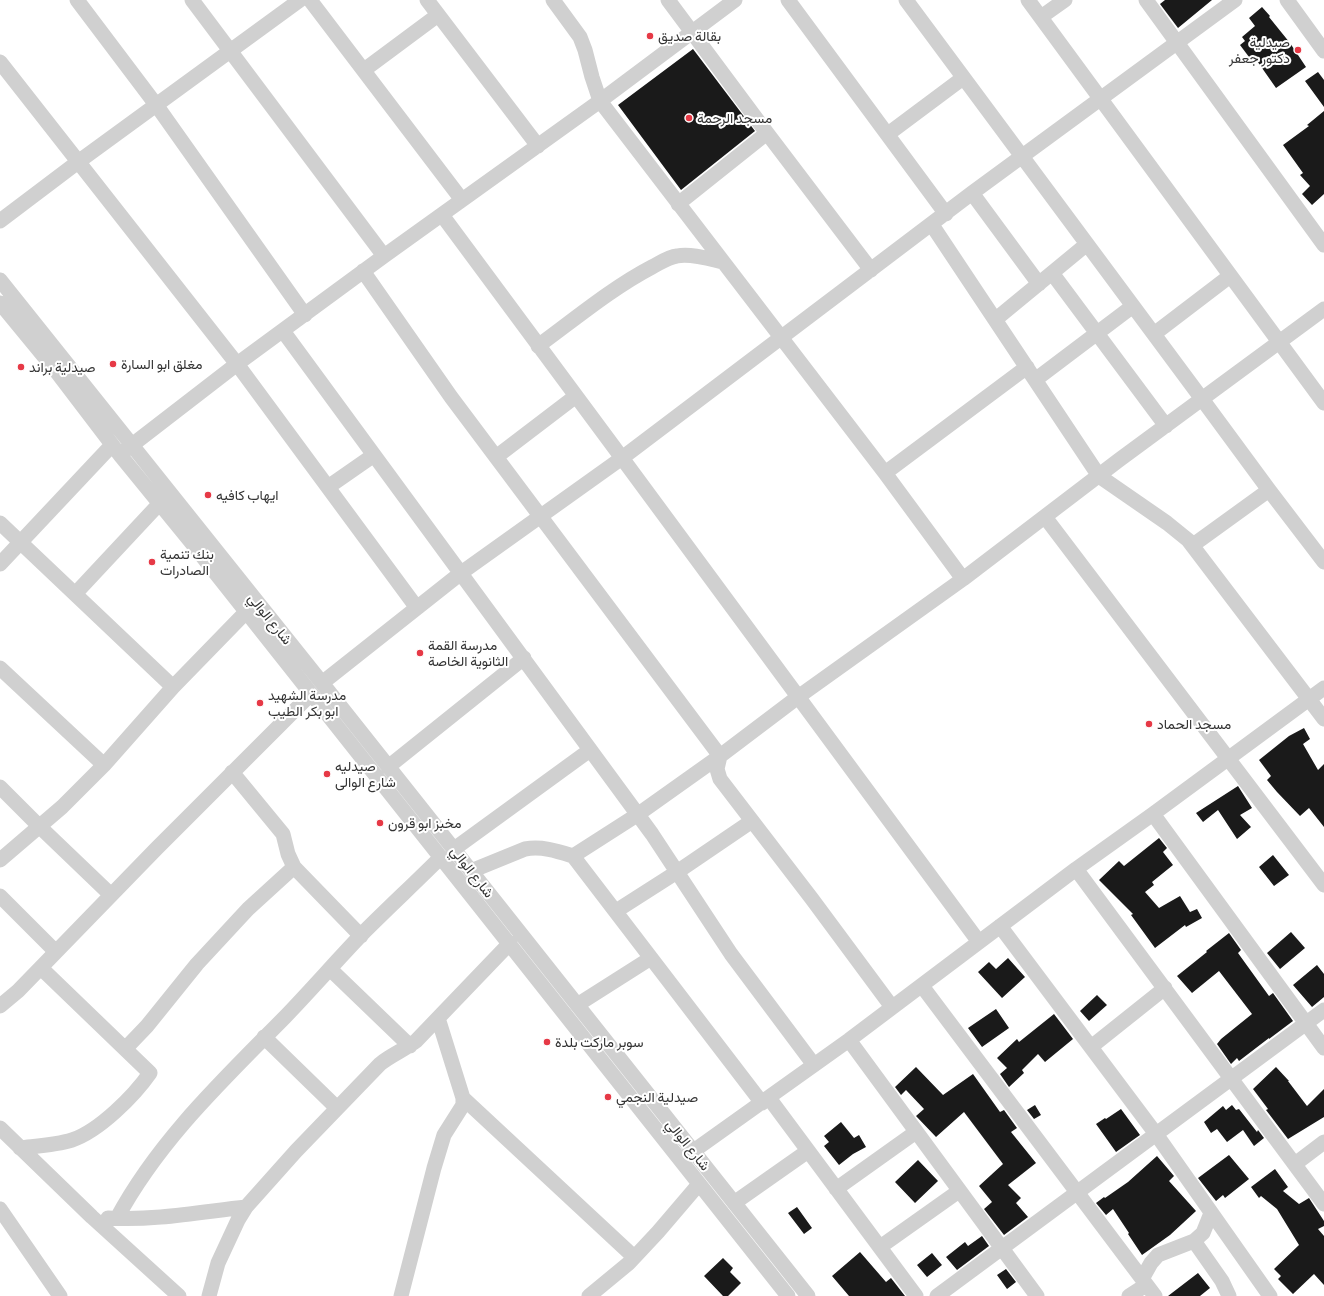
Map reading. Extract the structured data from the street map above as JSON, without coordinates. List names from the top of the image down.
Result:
{
  "streets": {
    "street": ["شارع الوالي"]
  },
  "places": [
    "بقالة صديق",
    "صيدلية دكتور جعفر",
    "مسجد الرحمة",
    "مغلق ابو السارة",
    "صيدلية براند",
    "ايهاب كافيه",
    "بنك تنمية الصادرات",
    "مدرسة القمة الثانوية الخاصة",
    "مدرسة الشهيد ابو بكر الطيب",
    "مسجد الحماد",
    "صيدليه شارع الوالى",
    "مخبز ابو قرون",
    "سوبر ماركت بلدة",
    "صيدلية النجمي"
  ]
}
